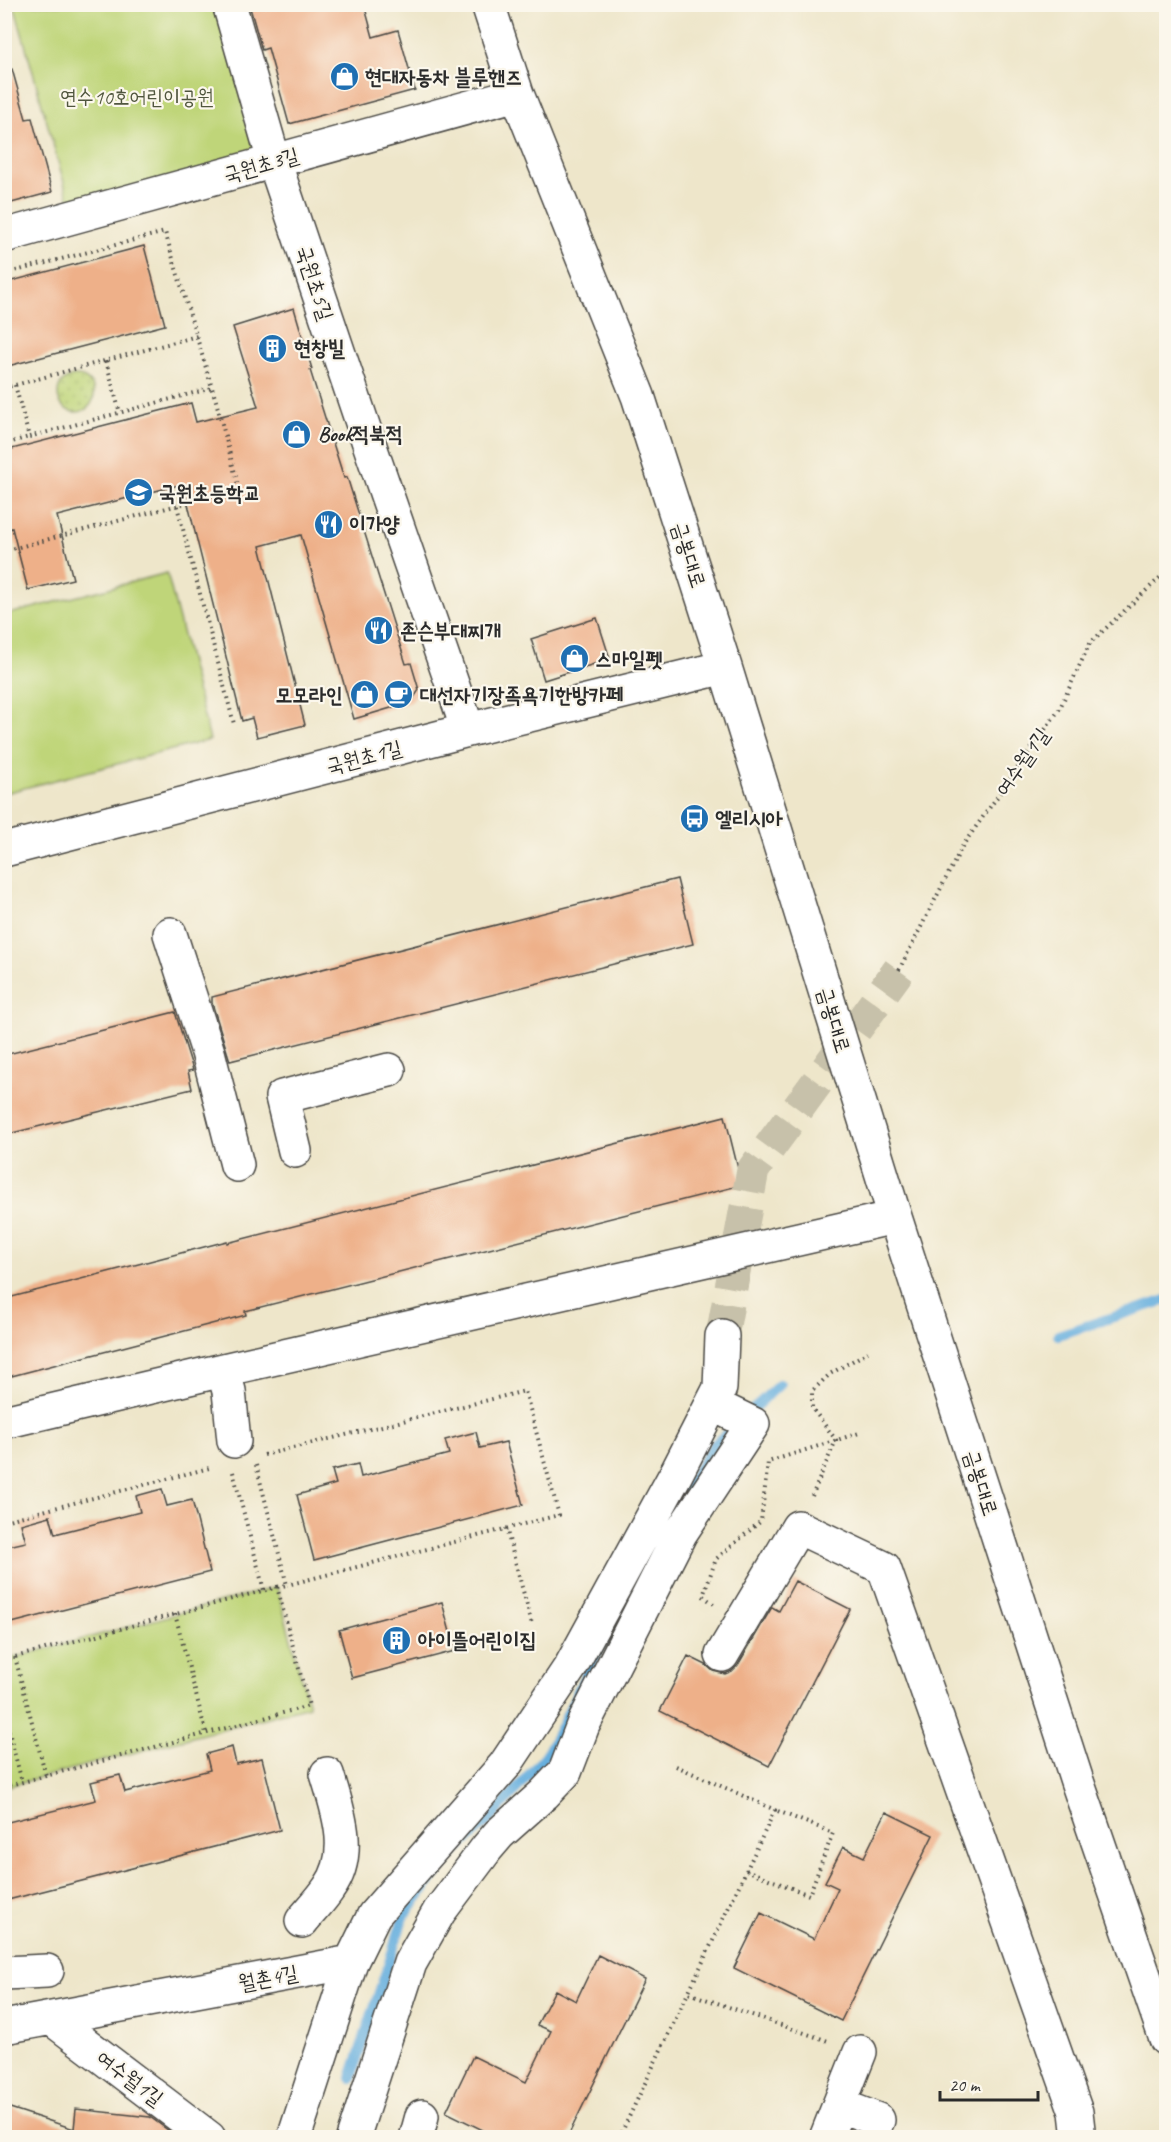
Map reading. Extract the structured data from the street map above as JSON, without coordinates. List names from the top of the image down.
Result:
{
  "streets": {
    "street": [
      "국원초3길",
      "국원초5길",
      "금봉대로",
      "국원초1길",
      "여수월1길",
      "월촌4길"
    ]
  },
  "crossings": [
    ["국원초3길", "국원초5길"],
    ["국원초3길", "금봉대로"],
    ["국원초5길", "국원초1길"],
    ["금봉대로", "국원초1길"],
    ["여수월1길", "월촌4길"]
  ],
  "parks": ["연수10호어린이공원"],
  "places": {
    "shop": [
      "현대자동차 블루핸즈",
      "Book적북적",
      "스마일펫",
      "모모라인"
    ],
    "building": ["현창빌", "아이뜰어린이집"],
    "school or university": ["국원초등학교"],
    "restaurant": ["이가양", "존슨부대찌개"],
    "cafe": ["대선자기장족욕기한방카페"],
    "bus stop": ["엘리시아"]
  },
  "scale_bar": "20 m"
}
